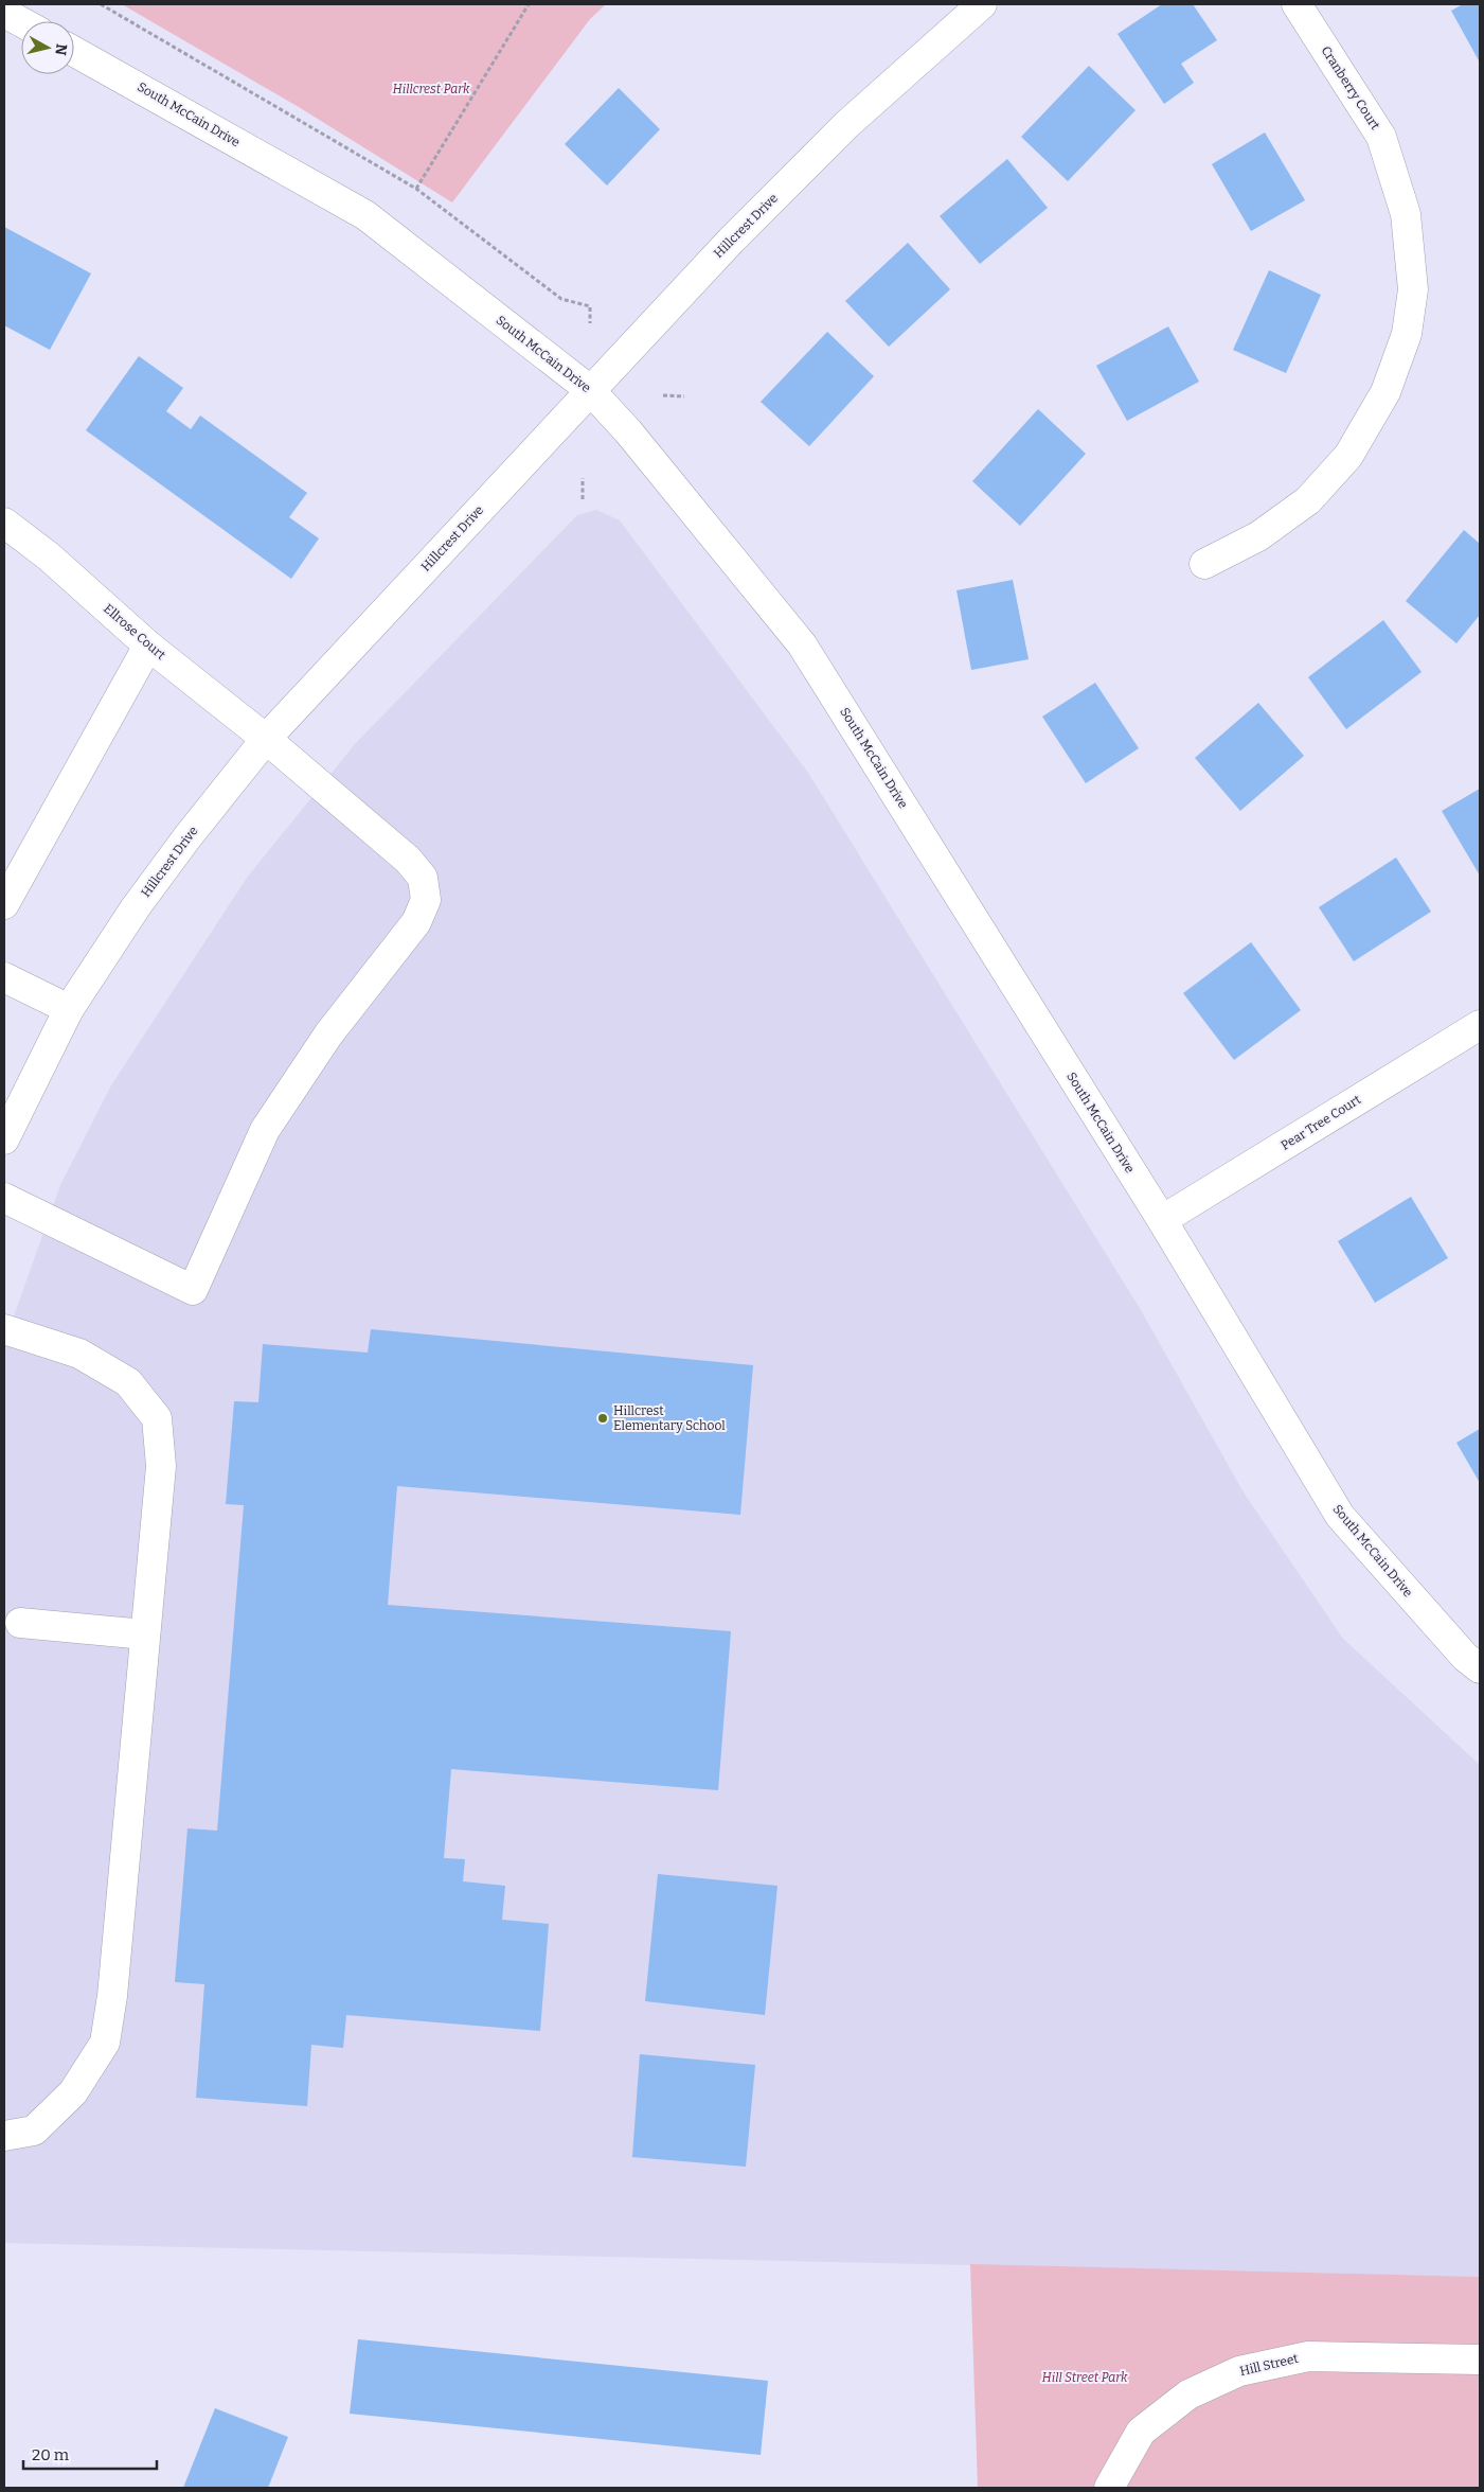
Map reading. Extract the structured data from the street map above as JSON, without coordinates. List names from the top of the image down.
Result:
{
  "streets": {
    "street": [
      "Cranberry Court",
      "South McCain Drive",
      "Hillcrest Drive",
      "Ellrose Court",
      "Pear Tree Court",
      "Hill Street"
    ]
  },
  "crossings": [
    ["South McCain Drive", "Hillcrest Drive"],
    ["South McCain Drive", "Pear Tree Court"],
    ["Hillcrest Drive", "Ellrose Court"]
  ],
  "parks": ["Hillcrest Park", "Hill Street Park"],
  "places": ["Hillcrest Elementary School"],
  "scale_bar": "20 m",
  "north": "right"
}
